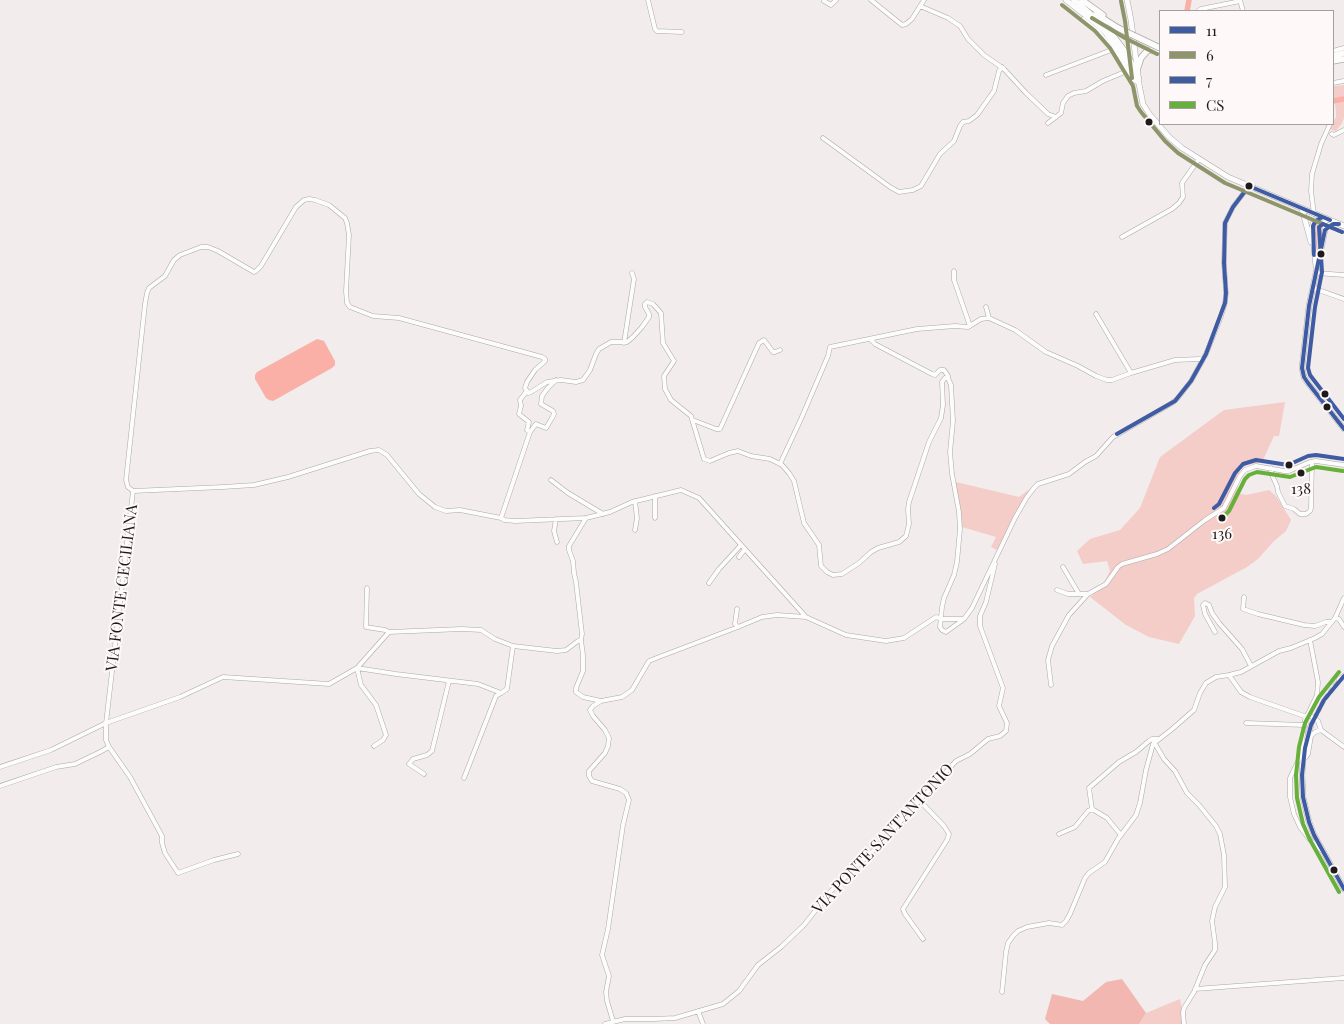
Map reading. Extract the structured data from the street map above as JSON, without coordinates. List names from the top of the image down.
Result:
{
  "streets": {
    "street": ["VIA FONTE CECILIANA", "VIA PONTE SANT'ANTONIO"]
  },
  "places": ["138", "136"],
  "lines": [
    "transit line 6",
    "transit line 11",
    "transit line 7",
    "transit line CS"
  ],
  "legend": [
    "11",
    "6",
    "7",
    "CS"
  ]
}
